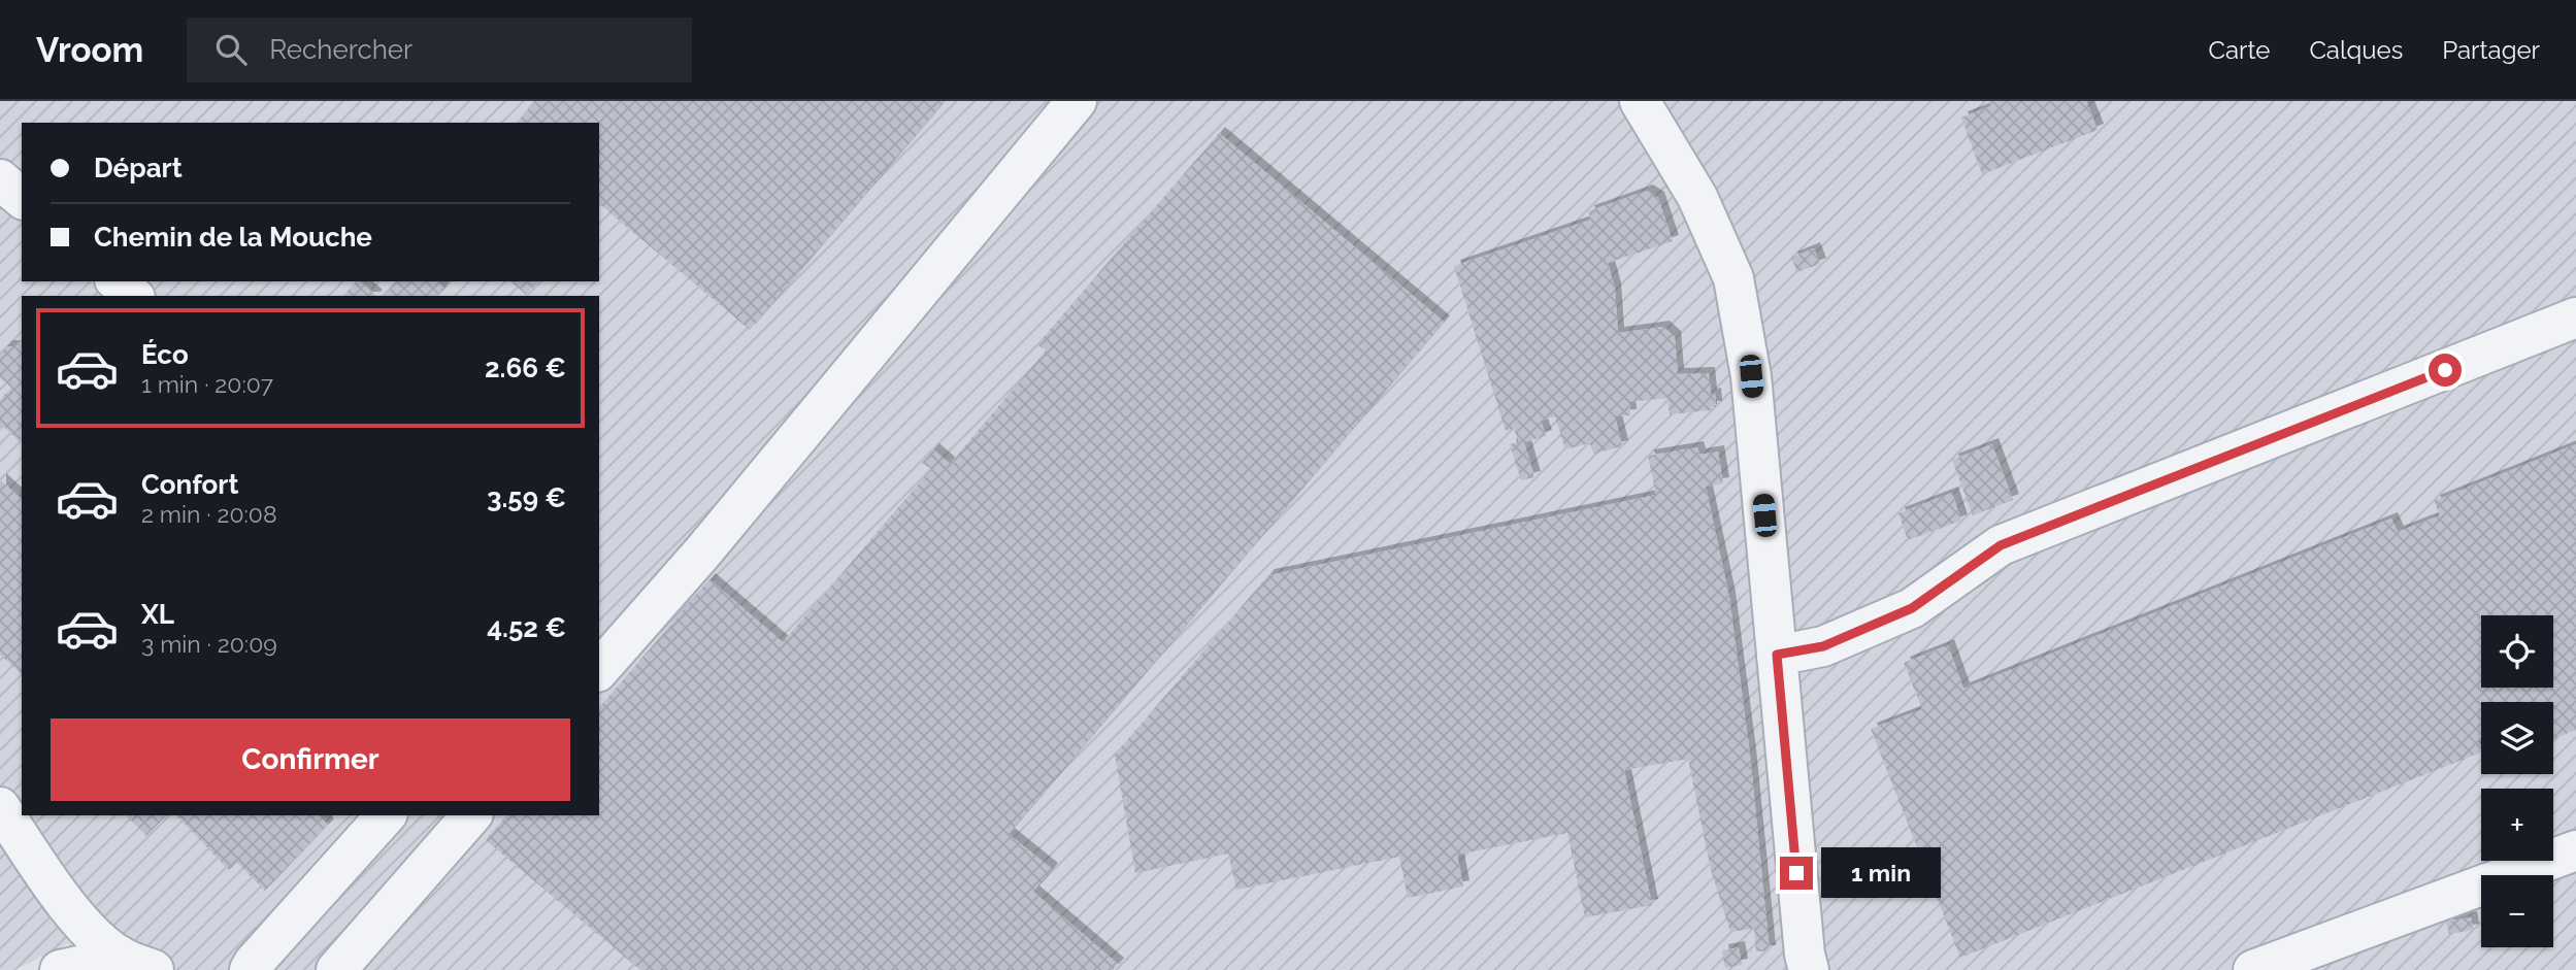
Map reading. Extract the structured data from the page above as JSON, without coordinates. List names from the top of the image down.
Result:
{
  "page": {
    "header": "Vroom",
    "search": "Rechercher",
    "nav": ["Carte", "Calques", "Partager"],
    "banner": ["Départ", "Chemin de la Mouche"],
    "list": [
      {
        "name": "Éco",
        "note": "1 min · 20:07",
        "value": "2.66 €"
      },
      {
        "name": "Confort",
        "note": "2 min · 20:08",
        "value": "3.59 €"
      },
      {
        "name": "XL",
        "note": "3 min · 20:09",
        "value": "4.52 €"
      }
    ],
    "map_buttons": ["+", "−"],
    "buttons": "Confirmer",
    "bubble": "1 min"
  }
}
